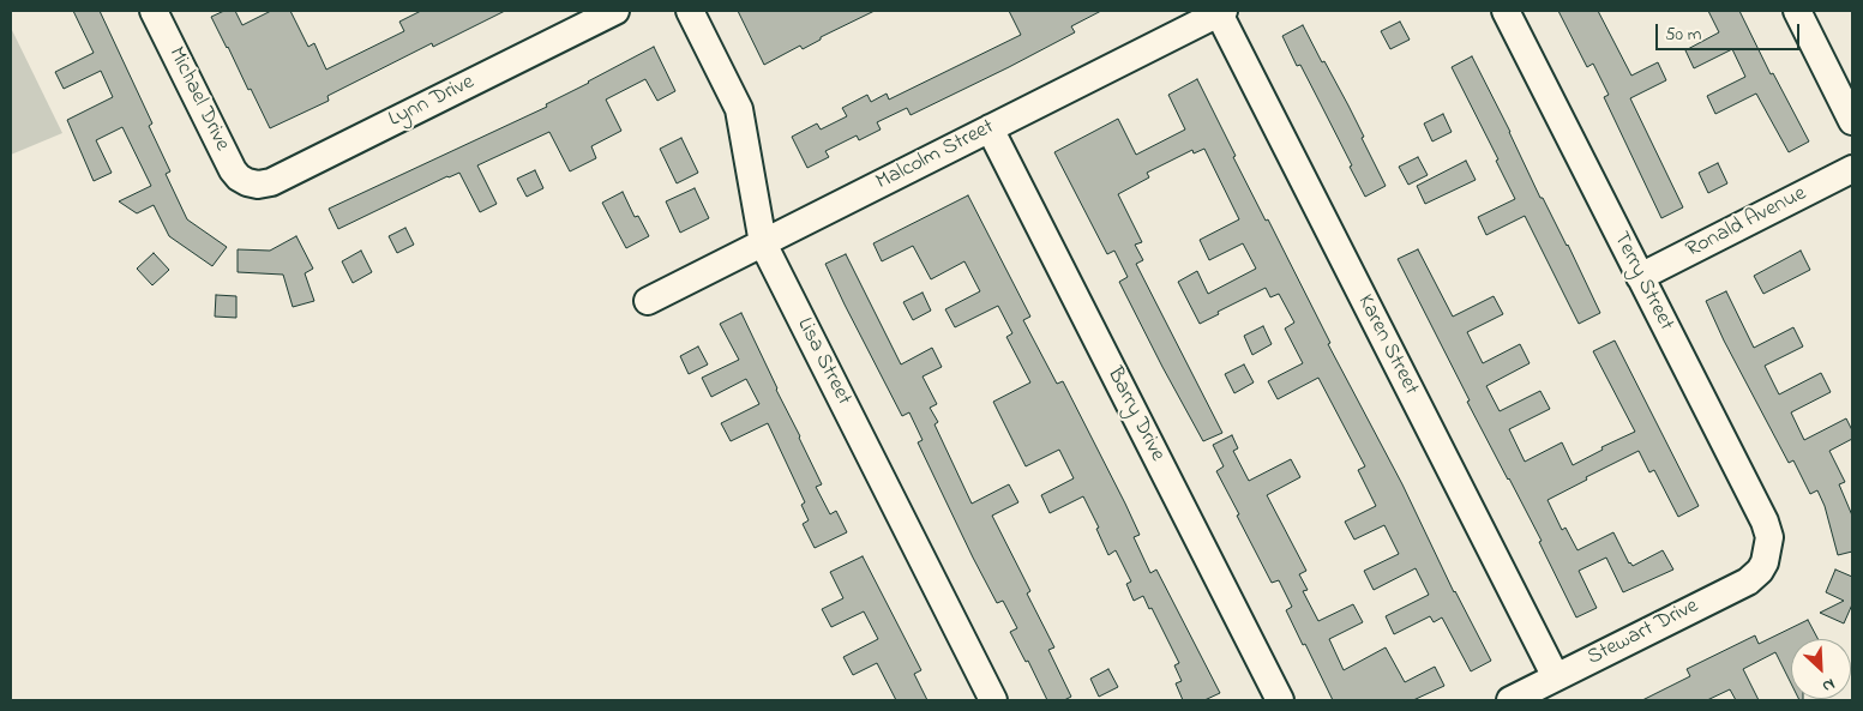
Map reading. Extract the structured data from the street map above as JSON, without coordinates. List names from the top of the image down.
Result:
{
  "streets": {
    "street": [
      "Michael Drive",
      "Lynn Drive",
      "Malcolm Street",
      "Ronald Avenue",
      "Terry Street",
      "Karen Street",
      "Lisa Street",
      "Barry Drive",
      "Stewart Drive"
    ]
  },
  "crossings": [
    ["Michael Drive", "Lynn Drive"],
    ["Malcolm Street", "Karen Street"],
    ["Malcolm Street", "Lisa Street"],
    ["Malcolm Street", "Barry Drive"],
    ["Ronald Avenue", "Terry Street"],
    ["Terry Street", "Stewart Drive"],
    ["Karen Street", "Stewart Drive"]
  ],
  "scale_bar": "50 m",
  "north": "bottom right"
}
